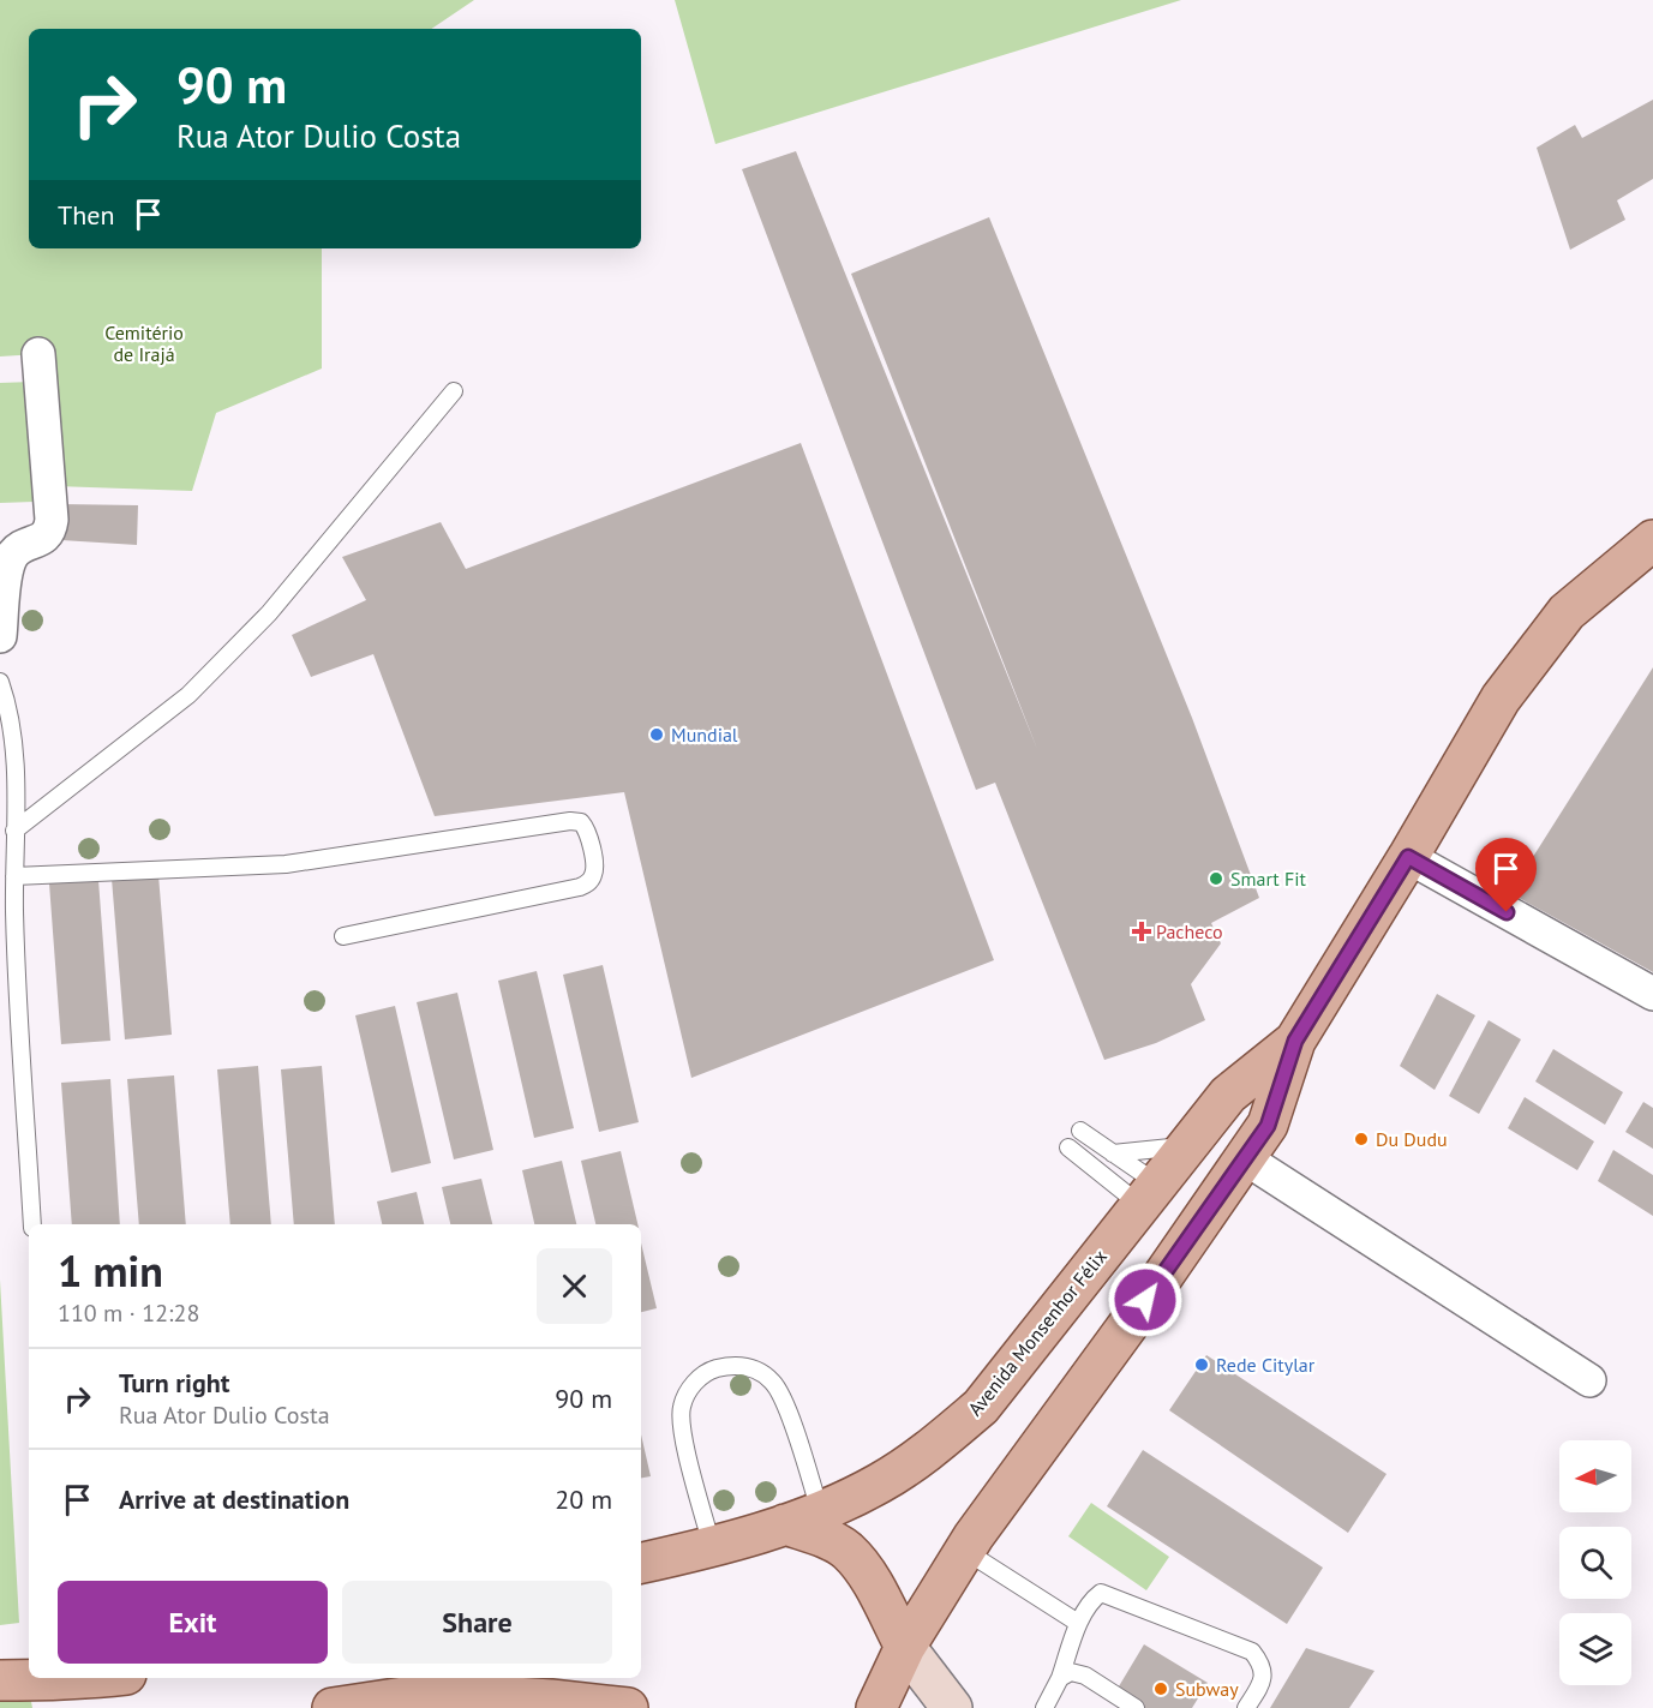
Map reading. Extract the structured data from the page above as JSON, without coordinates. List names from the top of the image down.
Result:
{
  "streets": {
    "main road": ["Avenida Monsenhor Félix"]
  },
  "parks": ["Cemitério de Irajá"],
  "places": {
    "other": [
      "Mundial",
      "Smart Fit",
      "Du Dudu",
      "Rede Citylar",
      "Subway"
    ],
    "health": ["Pacheco"]
  },
  "north": "left",
  "page": {
    "turn": ["90 m", "Rua Ator Dulio Costa"],
    "then": "Then",
    "heading": ["1 min", "110 m · 12:28"],
    "list": [
      {
        "name": "Turn right",
        "note": "Rua Ator Dulio Costa",
        "value": "90 m"
      },
      {
        "name": "Arrive at destination",
        "value": "20 m"
      }
    ],
    "buttons": ["Exit", "Share"]
  }
}
